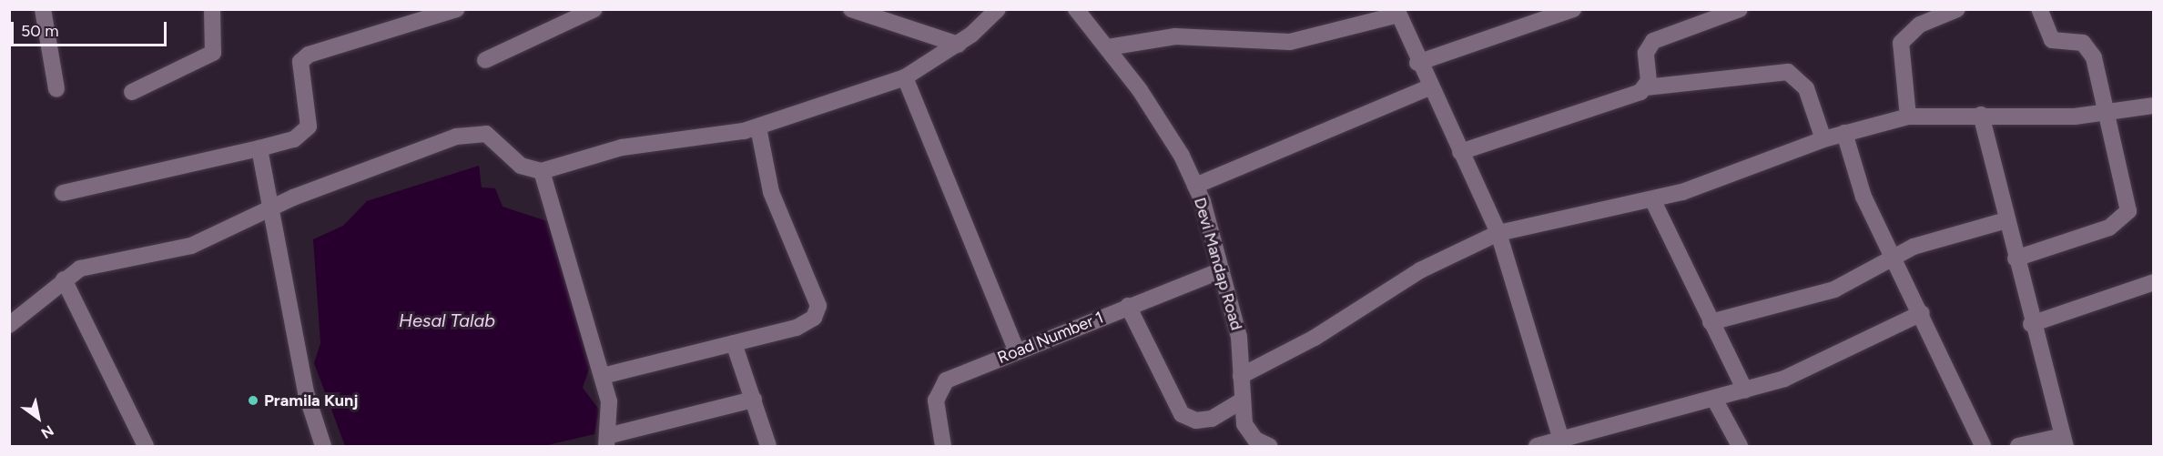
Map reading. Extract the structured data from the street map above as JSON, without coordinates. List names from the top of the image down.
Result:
{
  "streets": {
    "street": ["Devi Mandap Road", "Road Number 1"]
  },
  "crossings": [
    ["Devi Mandap Road", "Road Number 1"]
  ],
  "water": ["Hesal Talab"],
  "places": ["Pramila Kunj"],
  "scale_bar": "50 m",
  "north": "bottom right"
}
